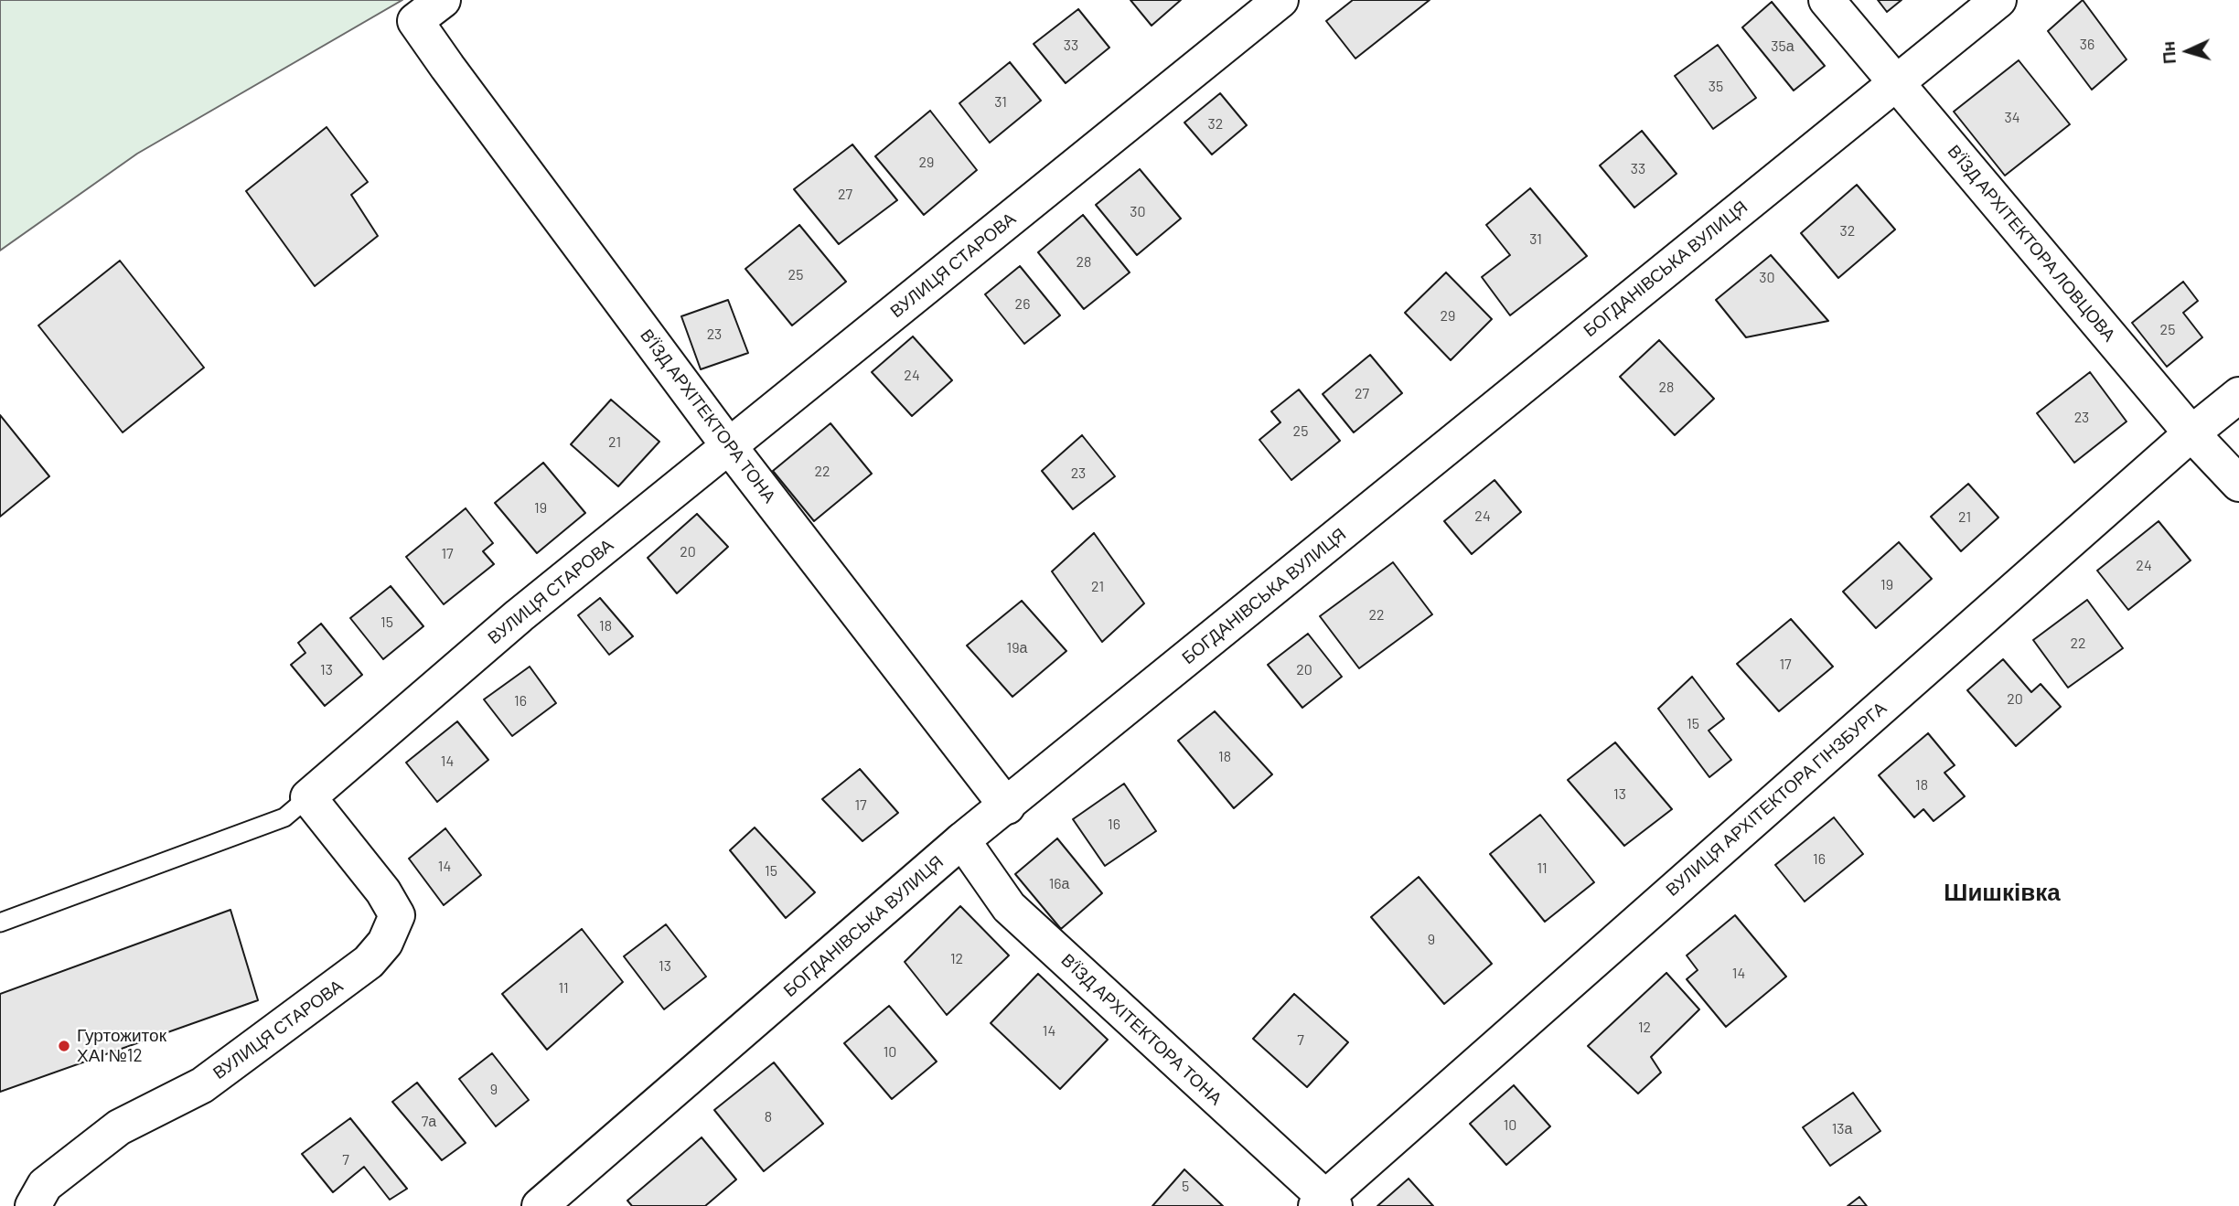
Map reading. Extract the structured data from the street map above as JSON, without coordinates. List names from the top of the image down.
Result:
{
  "streets": {
    "street": [
      "В’ЇЗД АРХІТЕКТОРА ЛОВЦОВА",
      "ВУЛИЦЯ СТАРОВА",
      "БОГДАНІВСЬКА ВУЛИЦЯ",
      "В’ЇЗД АРХІТЕКТОРА ТОНА",
      "ВУЛИЦЯ АРХІТЕКТОРА ГІНЗБУРГА"
    ]
  },
  "crossings": [
    ["В’ЇЗД АРХІТЕКТОРА ЛОВЦОВА", "БОГДАНІВСЬКА ВУЛИЦЯ"],
    ["В’ЇЗД АРХІТЕКТОРА ЛОВЦОВА", "ВУЛИЦЯ АРХІТЕКТОРА ГІНЗБУРГА"],
    ["ВУЛИЦЯ СТАРОВА", "В’ЇЗД АРХІТЕКТОРА ТОНА"],
    ["БОГДАНІВСЬКА ВУЛИЦЯ", "В’ЇЗД АРХІТЕКТОРА ТОНА"],
    ["В’ЇЗД АРХІТЕКТОРА ТОНА", "ВУЛИЦЯ АРХІТЕКТОРА ГІНЗБУРГА"]
  ],
  "districts": ["Шишківка"],
  "places": ["Гуртожиток ХАІ №12"],
  "house_numbers": [
    "36",
    "33",
    "35а",
    "35",
    "31",
    "34",
    "32",
    "29",
    "33",
    "27",
    "30",
    "32",
    "31",
    "28",
    "25",
    "30",
    "26",
    "29",
    "25",
    "23",
    "24",
    "28",
    "27",
    "23",
    "25",
    "21",
    "22",
    "23",
    "19",
    "24",
    "21",
    "20",
    "17",
    "24",
    "19",
    "21",
    "22",
    "15",
    "18",
    "22",
    "19а",
    "17",
    "13",
    "20",
    "20",
    "16",
    "15",
    "18",
    "14",
    "18",
    "13",
    "17",
    "16",
    "16",
    "14",
    "11",
    "15",
    "16а",
    "9",
    "12",
    "13",
    "14",
    "11",
    "12",
    "14",
    "7",
    "10",
    "9",
    "8",
    "7а",
    "10",
    "13а",
    "7",
    "5"
  ],
  "north": "left"
}
